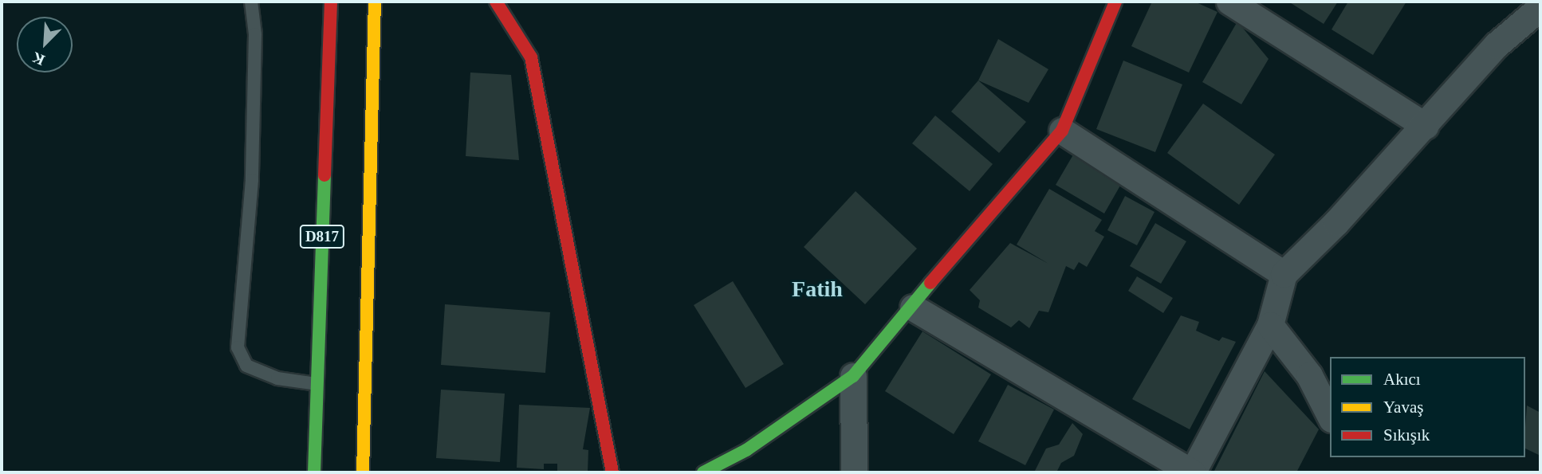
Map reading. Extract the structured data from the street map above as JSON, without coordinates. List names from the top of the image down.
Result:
{
  "streets": {
    "main road": ["D817"]
  },
  "districts": ["Fatih"],
  "legend": ["Akıcı", "Yavaş", "Sıkışık"],
  "north": "bottom left"
}
